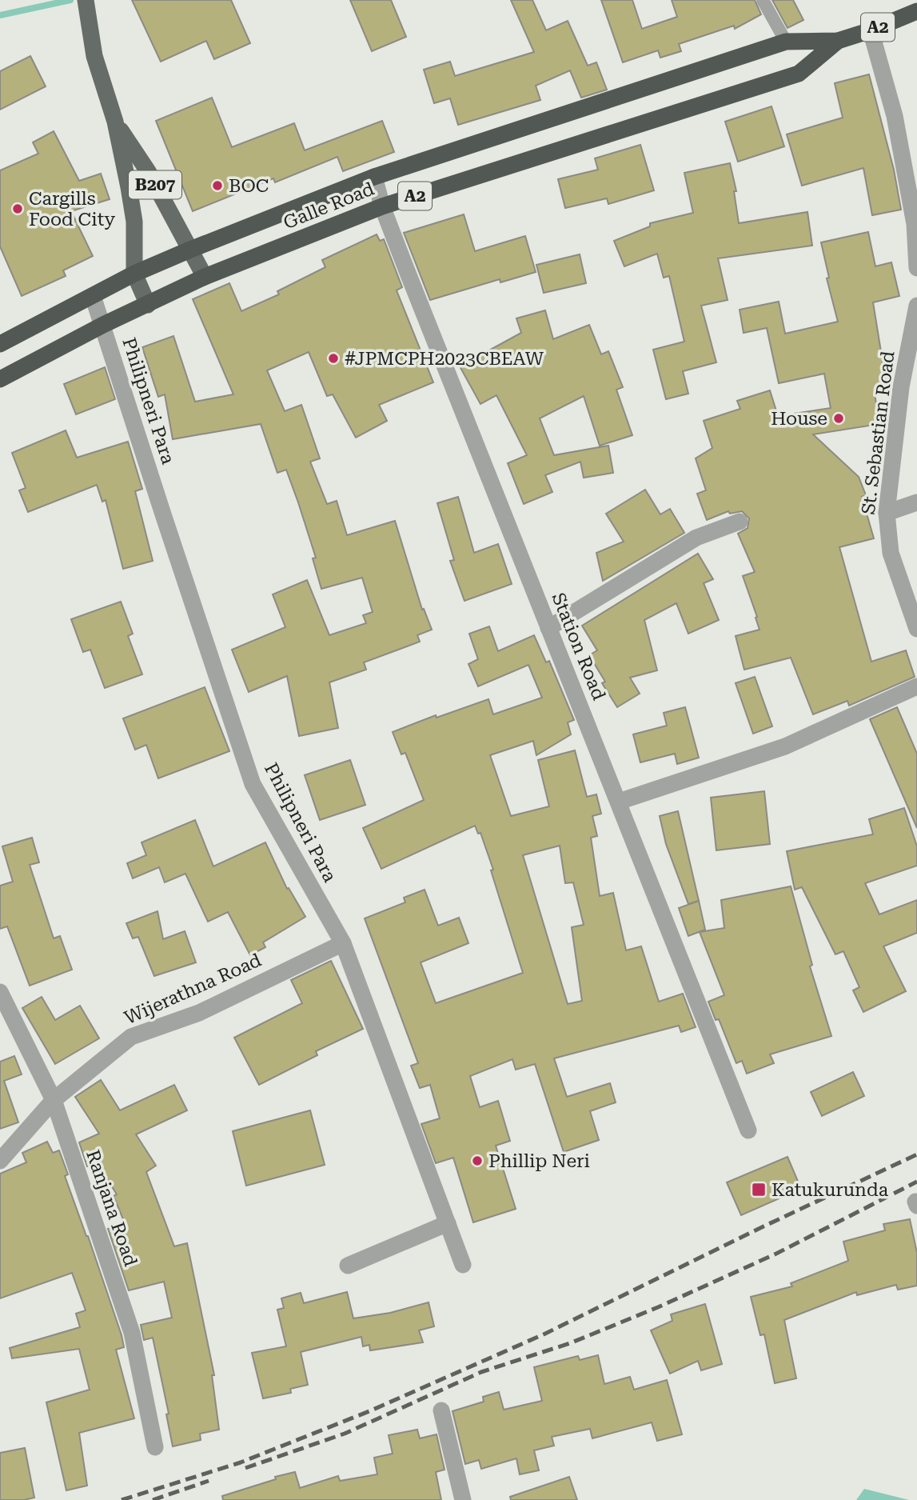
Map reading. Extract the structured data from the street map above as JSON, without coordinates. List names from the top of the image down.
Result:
{
  "streets": {
    "highway": ["A2", "Galle Road"],
    "main road": ["B207"],
    "street": [
      "Philipneri Para",
      "St. Sebastian Road",
      "Station Road",
      "Wijerathna Road",
      "Ranjana Road"
    ]
  },
  "crossings": [
    ["B207", "Galle Road"],
    ["Galle Road", "Philipneri Para"],
    ["Galle Road", "Station Road"],
    ["Philipneri Para", "Wijerathna Road"],
    ["Wijerathna Road", "Ranjana Road"]
  ],
  "places": {
    "other": [
      "BOC",
      "Cargills Food City",
      "#JPMCPH2023CBEAW",
      "House",
      "Phillip Neri"
    ],
    "transit": ["Katukurunda"]
  }
}
